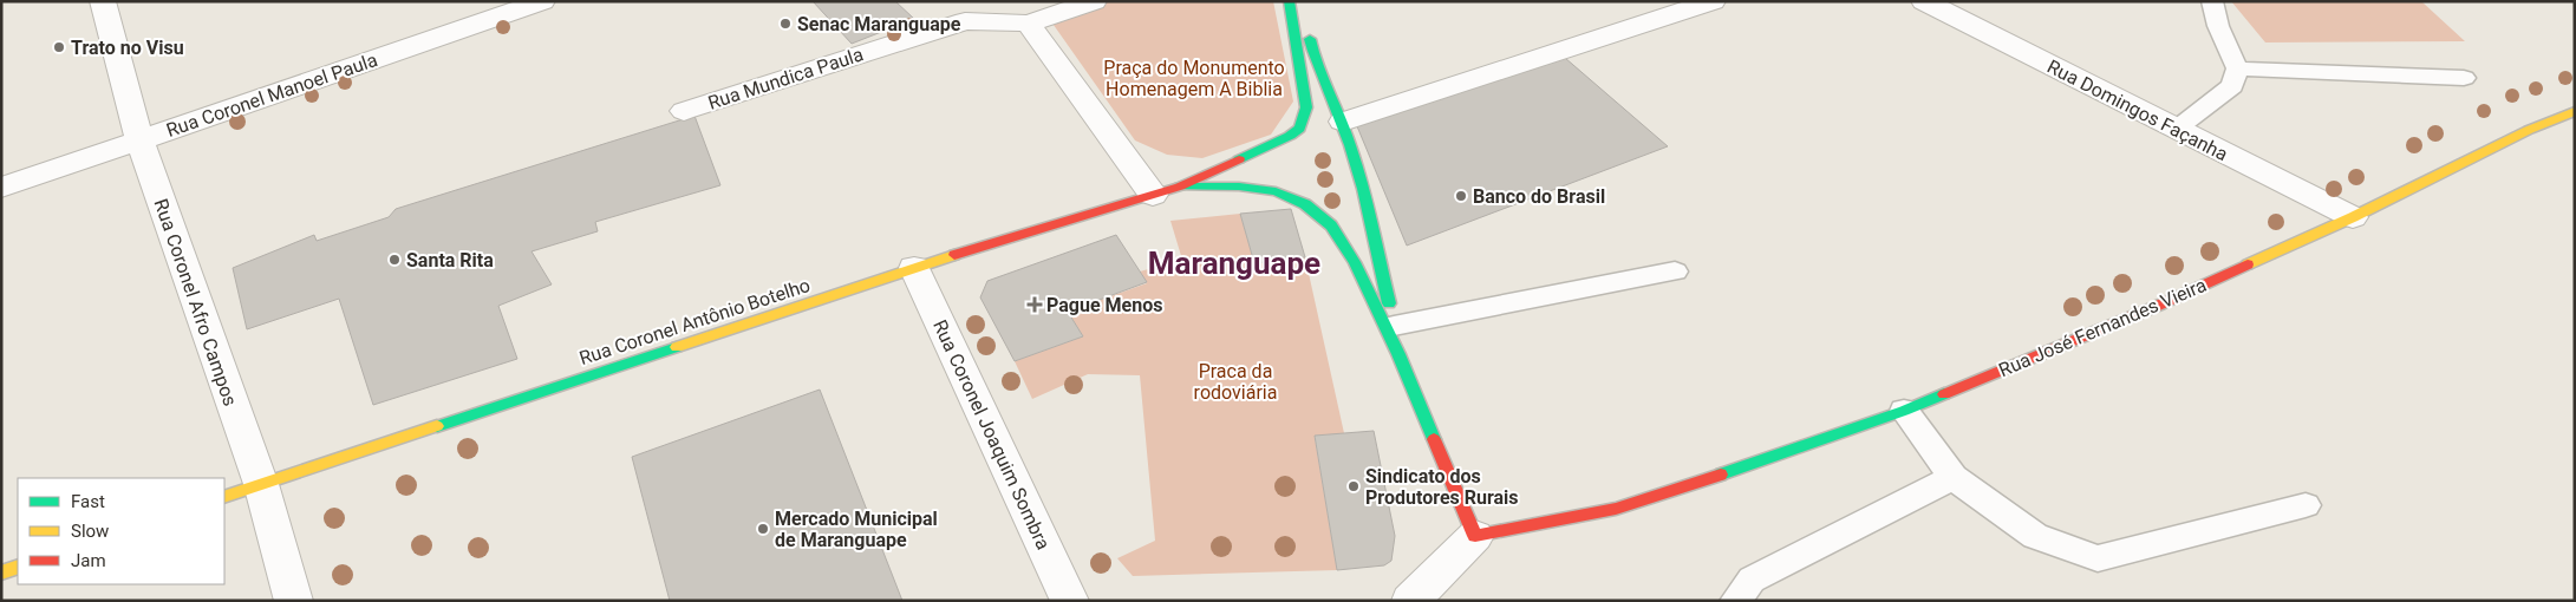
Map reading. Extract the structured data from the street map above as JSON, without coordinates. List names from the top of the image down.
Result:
{
  "streets": {
    "street": [
      "Rua Mundica Paula",
      "Rua Coronel Manoel Paula",
      "Rua Domingos Façanha",
      "Rua Coronel Afro Campos",
      "Rua Coronel Antônio Botelho",
      "Rua José Fernandes Vieira",
      "Rua Coronel Joaquim Sombra"
    ]
  },
  "crossings": [
    ["Rua Coronel Manoel Paula", "Rua Coronel Afro Campos"],
    ["Rua Domingos Façanha", "Rua José Fernandes Vieira"],
    ["Rua Coronel Afro Campos", "Rua Coronel Antônio Botelho"],
    ["Rua Coronel Antônio Botelho", "Rua Coronel Joaquim Sombra"]
  ],
  "districts": ["Maranguape"],
  "parks": ["Praça do Monumento Homenagem A Biblia", "Praca da rodoviária"],
  "places": {
    "other": [
      "Senac Maranguape",
      "Trato no Visu",
      "Banco do Brasil",
      "Santa Rita",
      "Sindicato dos Produtores Rurais",
      "Mercado Municipal de Maranguape"
    ],
    "health": ["Pague Menos"]
  },
  "legend": ["Fast", "Slow", "Jam"]
}
